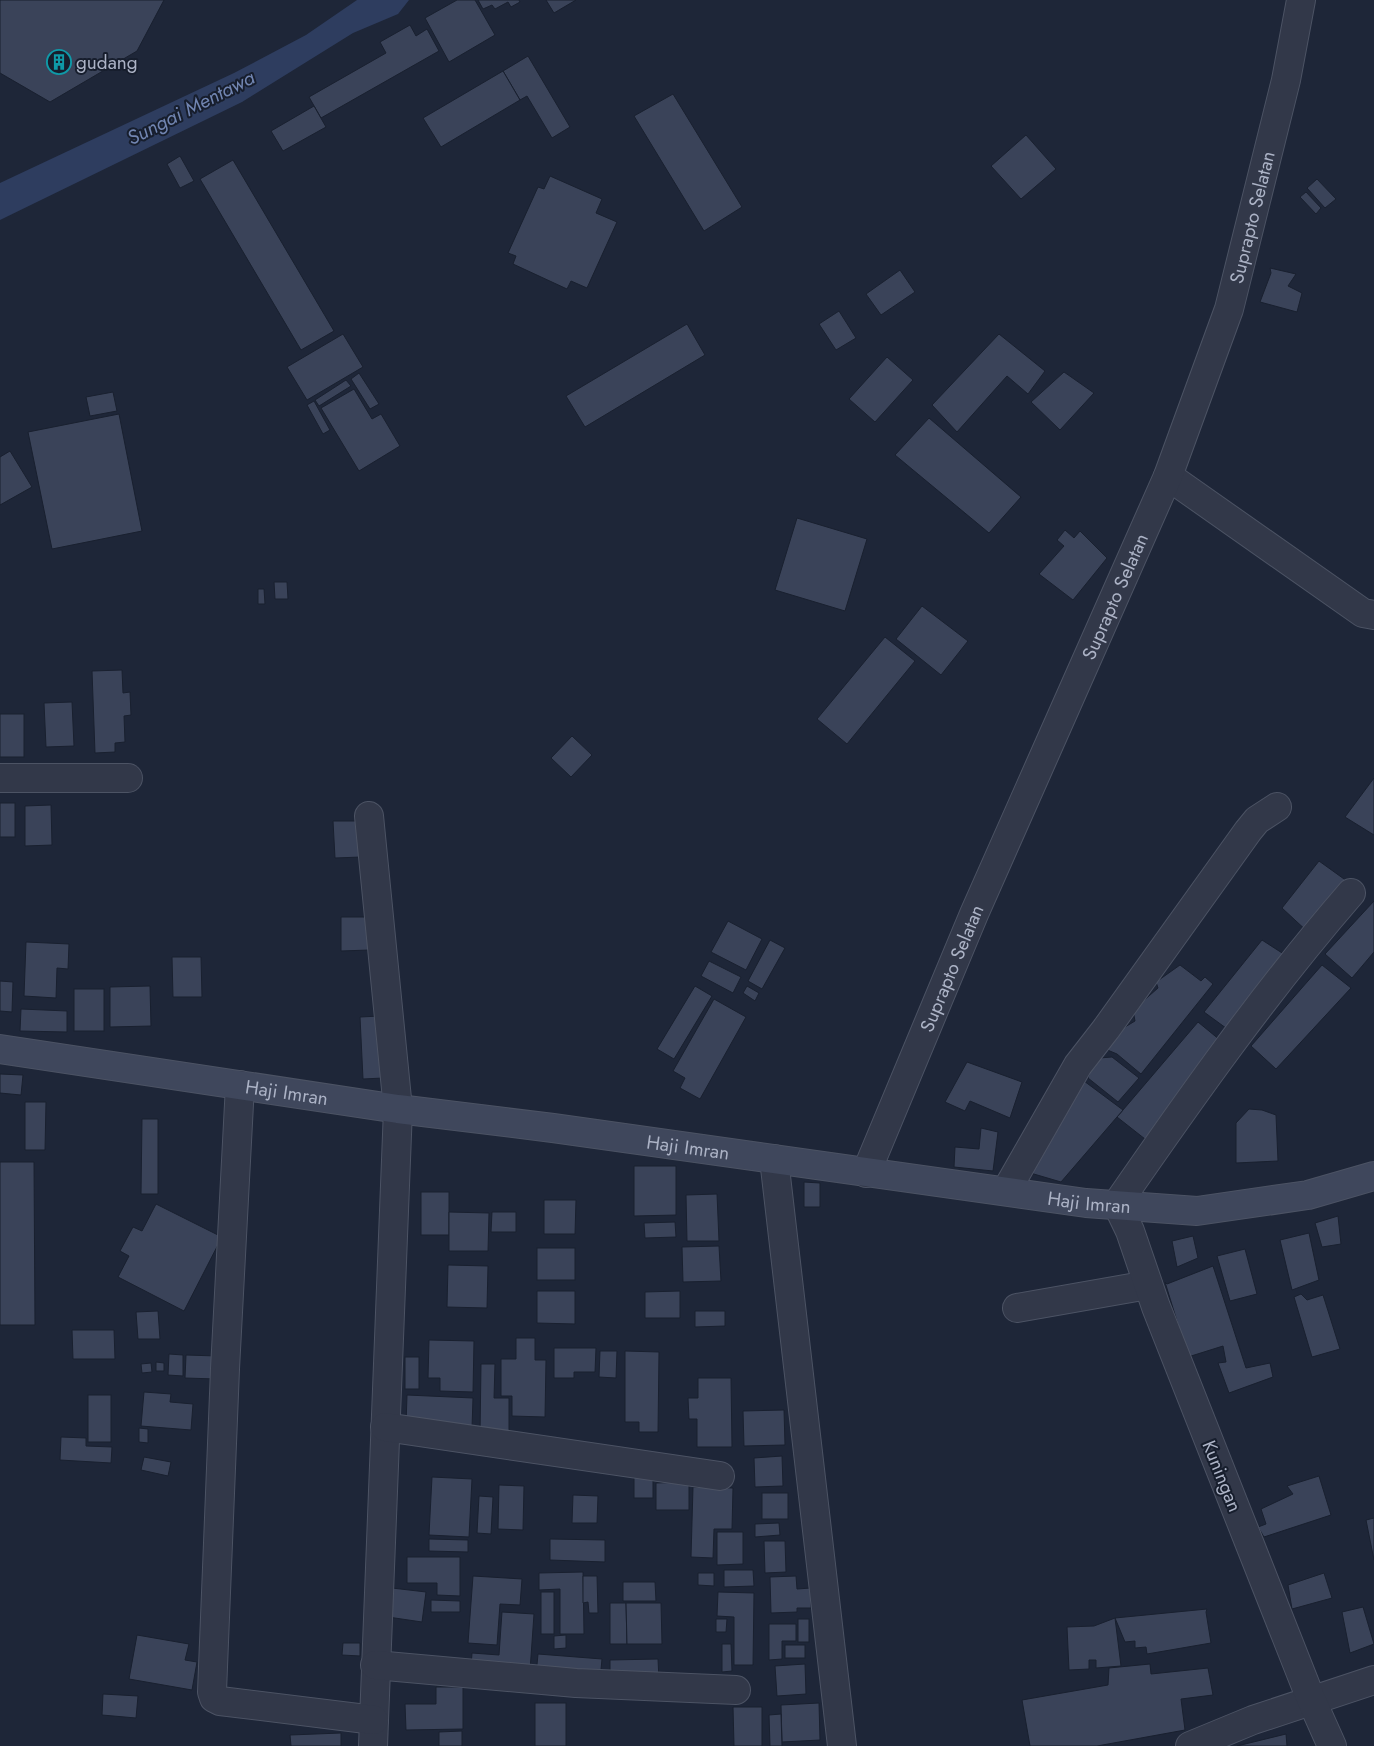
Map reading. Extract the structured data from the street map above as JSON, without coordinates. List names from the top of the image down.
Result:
{
  "streets": {
    "street": ["Suprapto Selatan", "Haji Imran", "Kuningan"]
  },
  "crossings": [
    ["Suprapto Selatan", "Haji Imran"],
    ["Haji Imran", "Kuningan"]
  ],
  "water": ["Sungai Mentawa"],
  "places": {
    "building": ["gudang"]
  }
}
